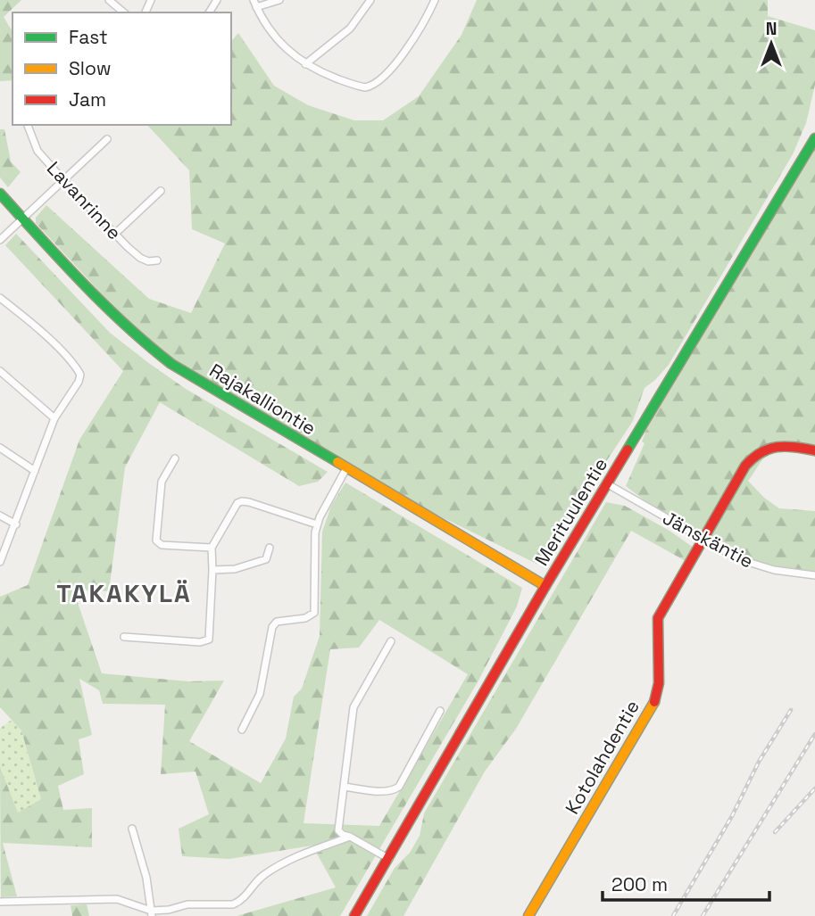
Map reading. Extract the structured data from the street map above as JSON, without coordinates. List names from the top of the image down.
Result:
{
  "streets": {
    "street": [
      "Lavanrinne",
      "Rajakalliontie",
      "Merituulentie",
      "Jänskäntie",
      "Kotolahdentie"
    ]
  },
  "crossings": [
    ["Rajakalliontie", "Merituulentie"],
    ["Merituulentie", "Jänskäntie"],
    ["Jänskäntie", "Kotolahdentie"]
  ],
  "districts": ["TAKAKYLÄ"],
  "legend": ["Fast", "Slow", "Jam"],
  "scale_bar": "200 m",
  "north": "top"
}
